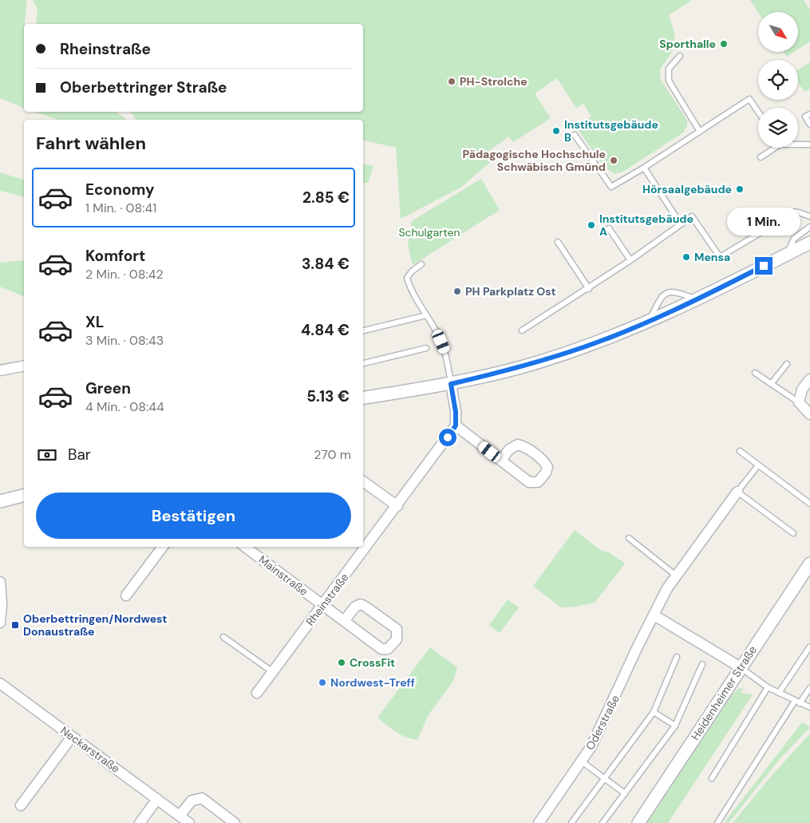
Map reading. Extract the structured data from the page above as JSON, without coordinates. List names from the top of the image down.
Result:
{
  "streets": {
    "street": [
      "Mainstraße",
      "Rheinstraße",
      "Heidenheimer Straße",
      "Oderstraße",
      "Neckarstraße"
    ]
  },
  "crossings": [
    ["Mainstraße", "Rheinstraße"]
  ],
  "parks": ["Schulgarten"],
  "places": {
    "other": [
      "Sporthalle",
      "PH-Strolche",
      "Institutsgebäude B",
      "Pädagogische Hochschule Schwäbisch Gmünd",
      "Hörsaalgebäude",
      "Institutsgebäude A",
      "Mensa",
      "PH Parkplatz Ost",
      "CrossFit",
      "Nordwest-Treff"
    ],
    "transit": ["Oberbettringen/Nordwest Donaustraße"]
  },
  "north": "bottom right",
  "page": {
    "banner": ["Rheinstraße", "Oberbettringer Straße"],
    "heading": "Fahrt wählen",
    "list": [
      {
        "name": "Economy",
        "note": "1 Min. · 08:41",
        "value": "2.85 €"
      },
      {
        "name": "Komfort",
        "note": "2 Min. · 08:42",
        "value": "3.84 €"
      },
      {
        "name": "XL",
        "note": "3 Min. · 08:43",
        "value": "4.84 €"
      },
      {
        "name": "Green",
        "note": "4 Min. · 08:44",
        "value": "5.13 €"
      }
    ],
    "bubble": "1 Min.",
    "pay": ["Bar", "270 m"],
    "buttons": "Bestätigen"
  }
}
